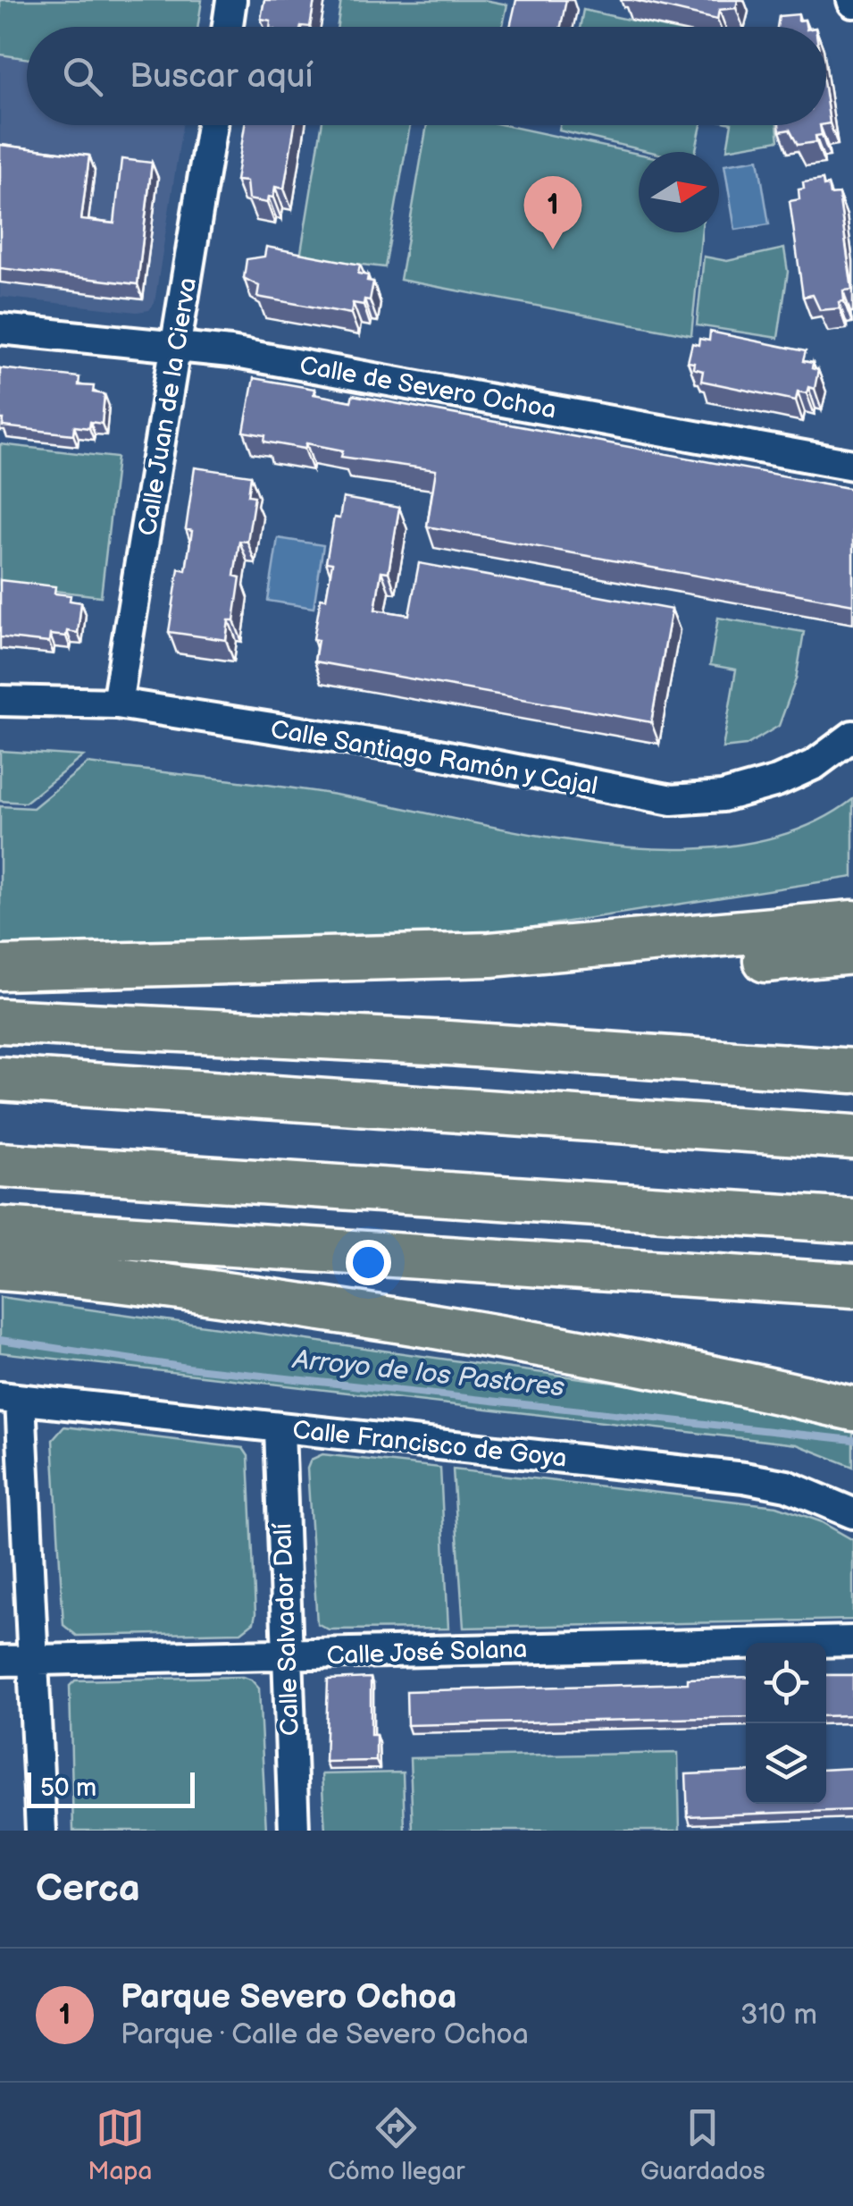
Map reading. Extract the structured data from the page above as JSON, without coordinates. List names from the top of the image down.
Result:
{
  "streets": {
    "street": [
      "Calle de Severo Ochoa",
      "Calle Juan de la Cierva",
      "Calle Santiago Ramón y Cajal",
      "Calle Francisco de Goya",
      "Calle Salvador Dalí",
      "Calle José Solana"
    ]
  },
  "crossings": [
    ["Calle de Severo Ochoa", "Calle Juan de la Cierva"],
    ["Calle Juan de la Cierva", "Calle Santiago Ramón y Cajal"],
    ["Calle Francisco de Goya", "Calle Salvador Dalí"],
    ["Calle Salvador Dalí", "Calle José Solana"]
  ],
  "water": ["Arroyo de los Pastores"],
  "scale_bar": "50 m",
  "north": "right",
  "page": {
    "search": "Buscar aquí",
    "pins": "1",
    "scale": "50 m",
    "heading": "Cerca",
    "list": [
      {
        "mark": "1",
        "name": "Parque Severo Ochoa",
        "note": "Parque · Calle de Severo Ochoa",
        "value": "310 m"
      }
    ],
    "nav": ["Mapa", "Cómo llegar", "Guardados"]
  }
}
